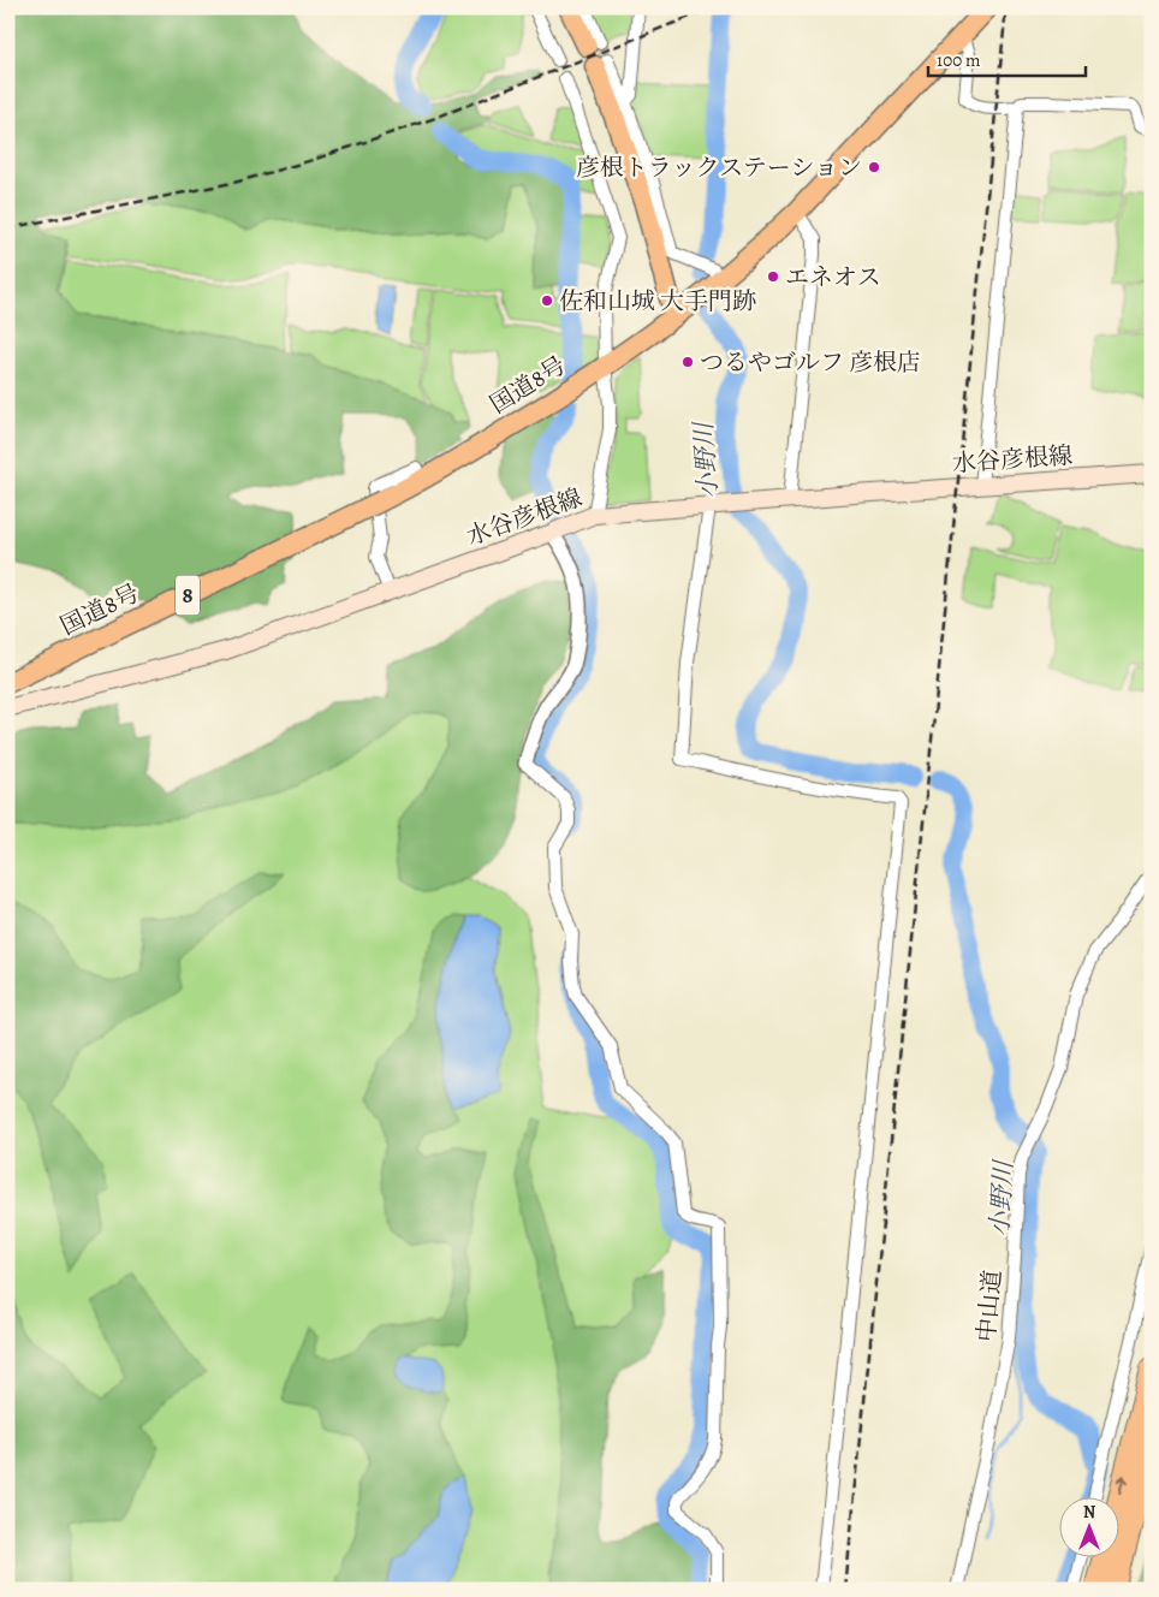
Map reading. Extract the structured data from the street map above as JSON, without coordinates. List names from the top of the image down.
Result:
{
  "streets": {
    "highway": ["国道8号", "8"],
    "main road": ["水谷彦根線"],
    "street": ["中山道"]
  },
  "water": ["小野川"],
  "places": [
    "彦根トラックステーション",
    "エネオス",
    "佐和山城 大手門跡",
    "つるやゴルフ 彦根店"
  ],
  "scale_bar": "100 m",
  "north": "top"
}
